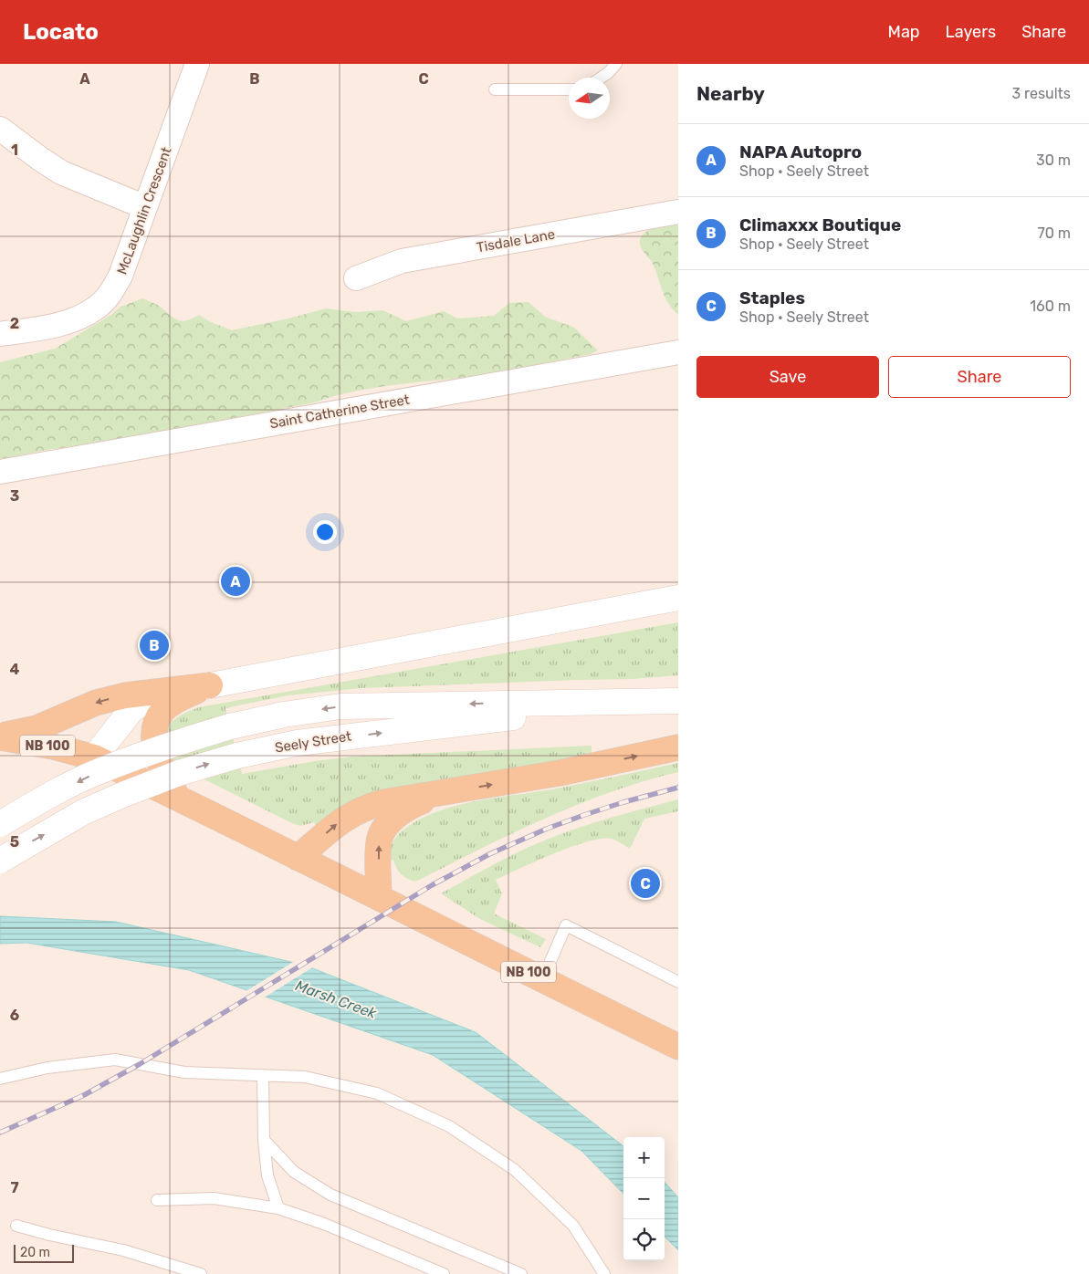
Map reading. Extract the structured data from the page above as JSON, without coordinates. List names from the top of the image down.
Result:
{
  "streets": {
    "main road": ["Seely Street", "NB 100"],
    "street": ["McLaughlin Crescent", "Tisdale Lane", "Saint Catherine Street"]
  },
  "water": ["Marsh Creek"],
  "scale_bar": "20 m",
  "north": "left",
  "page": {
    "header": "Locato",
    "nav": ["Map", "Layers", "Share"],
    "heading": ["Nearby", "3 results"],
    "list": [
      {
        "mark": "A",
        "name": "NAPA Autopro",
        "note": "Shop · Seely Street",
        "value": "30 m"
      },
      {
        "mark": "B",
        "name": "Climaxxx Boutique",
        "note": "Shop · Seely Street",
        "value": "70 m"
      },
      {
        "mark": "C",
        "name": "Staples",
        "note": "Shop · Seely Street",
        "value": "160 m"
      }
    ],
    "buttons": ["Save", "Share"],
    "pins": ["A", "B", "C"],
    "map_buttons": ["+", "−"],
    "scale": "20 m"
  },
  "grid": {
    "columns": ["A", "B", "C"],
    "rows": [
      "1",
      "2",
      "3",
      "4",
      "5",
      "6",
      "7"
    ]
  }
}
